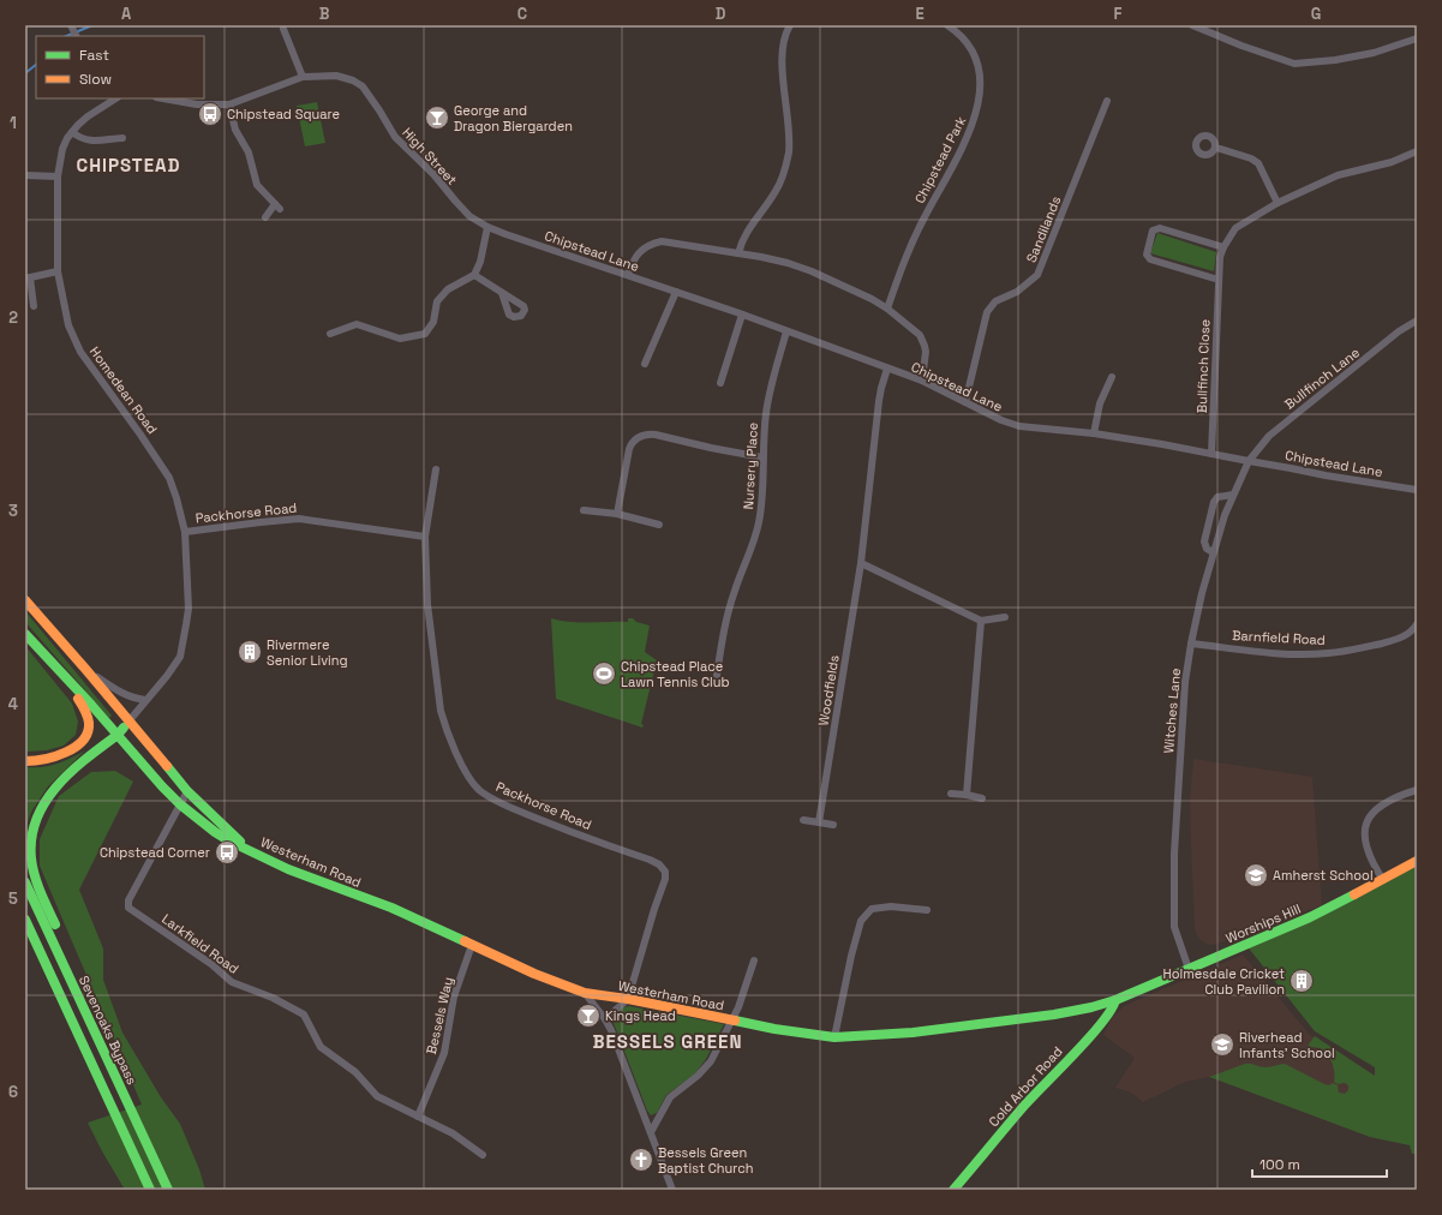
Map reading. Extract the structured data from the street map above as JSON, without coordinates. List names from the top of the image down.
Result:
{
  "streets": {
    "main road": [
      "Westerham Road",
      "Worships Hill",
      "Sevenoaks Bypass",
      "Cold Arbor Road"
    ],
    "street": [
      "High Street",
      "Chipstead Park",
      "Sandilands",
      "Chipstead Lane",
      "Bullfinch Close",
      "Bullfinch Lane",
      "Homedean Road",
      "Nursery Place",
      "Packhorse Road",
      "Barnfield Road",
      "Woodfields",
      "Witches Lane",
      "Larkfield Road",
      "Bessels Way"
    ]
  },
  "crossings": [
    ["High Street", "Chipstead Lane"],
    ["Sandilands", "Chipstead Lane"],
    ["Chipstead Lane", "Bullfinch Close"],
    ["Chipstead Lane", "Bullfinch Lane"],
    ["Chipstead Lane", "Nursery Place"],
    ["Chipstead Lane", "Woodfields"],
    ["Chipstead Lane", "Witches Lane"],
    ["Bullfinch Lane", "Witches Lane"],
    ["Homedean Road", "Packhorse Road"],
    ["Packhorse Road", "Westerham Road"],
    ["Barnfield Road", "Witches Lane"],
    ["Witches Lane", "Worships Hill"],
    ["Westerham Road", "Worships Hill"],
    ["Westerham Road", "Larkfield Road"],
    ["Westerham Road", "Bessels Way"],
    ["Westerham Road", "Cold Arbor Road"],
    ["Worships Hill", "Cold Arbor Road"],
    ["Larkfield Road", "Bessels Way"]
  ],
  "districts": ["CHIPSTEAD", "BESSELS GREEN"],
  "places": {
    "bus stop": ["Chipstead Square", "Chipstead Corner"],
    "bar": ["George and Dragon Biergarden", "Kings Head"],
    "building": ["Rivermere Senior Living", "Holmesdale Cricket Club Pavilion"],
    "sports": ["Chipstead Place Lawn Tennis Club"],
    "school or university": ["Amherst School", "Riverhead Infants' School"],
    "church": ["Bessels Green Baptist Church"]
  },
  "legend": ["Fast", "Slow"],
  "scale_bar": "100 m",
  "grid": {
    "columns": [
      "A",
      "B",
      "C",
      "D",
      "E",
      "F",
      "G"
    ],
    "rows": [
      "1",
      "2",
      "3",
      "4",
      "5",
      "6"
    ]
  }
}
